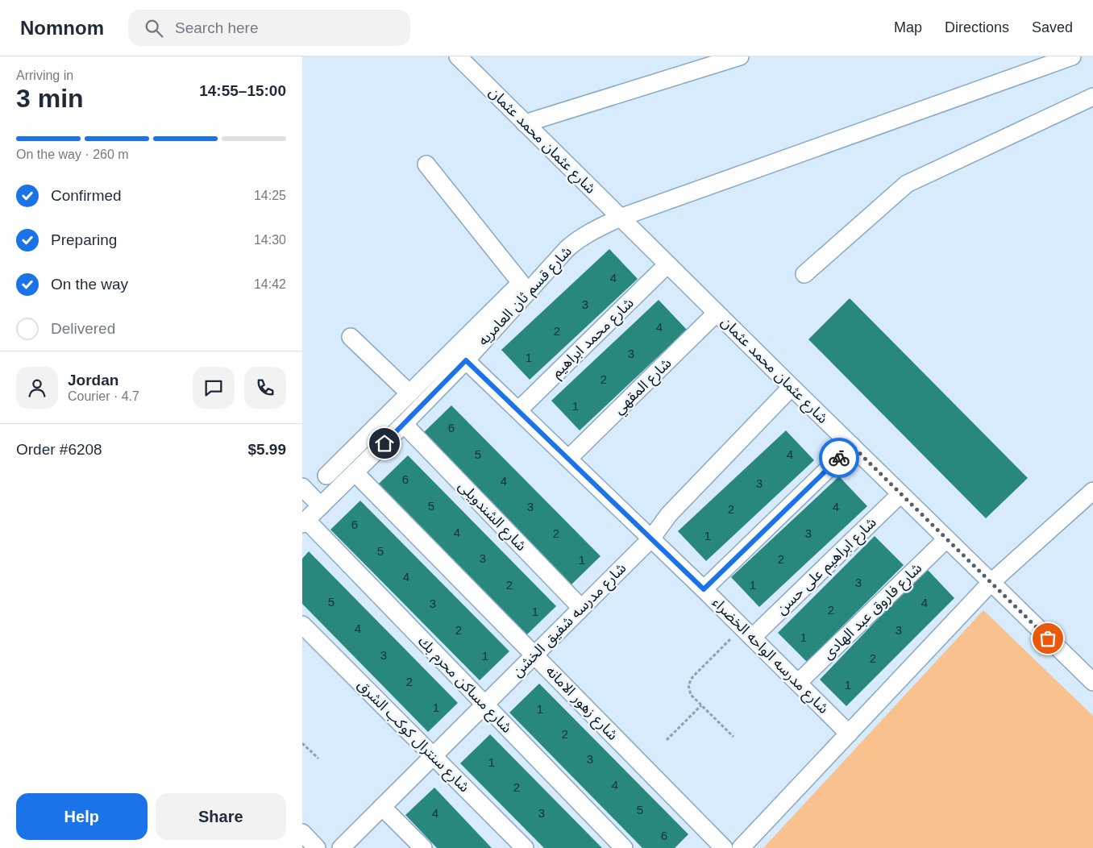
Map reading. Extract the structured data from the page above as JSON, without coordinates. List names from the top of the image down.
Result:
{
  "streets": {
    "street": [
      "شارع عثمان محمد عثمان",
      "شارع قسم ثان العامريه",
      "شارع محمد ابراهيم",
      "شارع المقهي",
      "شارع الشندويلى",
      "شارع ابراهيم على حسن",
      "شارع فاروق عبد الهادى",
      "شارع مدرسه شفيق الخشن",
      "شارع مدرسه الواحه الخضراء",
      "شارع مساكن محرم بك",
      "شارع زهور الامانه",
      "شارع سنترال كوكب الشرق"
    ]
  },
  "crossings": [
    ["شارع عثمان محمد عثمان", "شارع قسم ثان العامريه"],
    ["شارع عثمان محمد عثمان", "شارع محمد ابراهيم"],
    ["شارع عثمان محمد عثمان", "شارع المقهي"],
    ["شارع عثمان محمد عثمان", "شارع ابراهيم على حسن"],
    ["شارع عثمان محمد عثمان", "شارع فاروق عبد الهادى"],
    ["شارع عثمان محمد عثمان", "شارع مدرسه شفيق الخشن"],
    ["شارع قسم ثان العامريه", "شارع الشندويلى"],
    ["شارع قسم ثان العامريه", "شارع مدرسه الواحه الخضراء"],
    ["شارع قسم ثان العامريه", "شارع مساكن محرم بك"],
    ["شارع قسم ثان العامريه", "شارع زهور الامانه"],
    ["شارع محمد ابراهيم", "شارع مدرسه الواحه الخضراء"],
    ["شارع المقهي", "شارع مدرسه الواحه الخضراء"],
    ["شارع الشندويلى", "شارع مدرسه شفيق الخشن"],
    ["شارع ابراهيم على حسن", "شارع مدرسه الواحه الخضراء"],
    ["شارع فاروق عبد الهادى", "شارع مدرسه الواحه الخضراء"],
    ["شارع مدرسه شفيق الخشن", "شارع مدرسه الواحه الخضراء"],
    ["شارع مدرسه شفيق الخشن", "شارع مساكن محرم بك"],
    ["شارع مدرسه شفيق الخشن", "شارع زهور الامانه"],
    ["شارع مدرسه شفيق الخشن", "شارع سنترال كوكب الشرق"]
  ],
  "house_numbers": [
    "4",
    "3",
    "4",
    "2",
    "3",
    "1",
    "2",
    "1",
    "6",
    "5",
    "4",
    "6",
    "4",
    "3",
    "5",
    "3",
    "4",
    "2",
    "6",
    "4",
    "2",
    "3",
    "1",
    "5",
    "3",
    "2",
    "1",
    "4",
    "3",
    "2",
    "1",
    "5",
    "4",
    "3",
    "2",
    "1",
    "4",
    "2",
    "3",
    "1",
    "3",
    "1",
    "2",
    "2",
    "1",
    "1",
    "1",
    "2",
    "3",
    "1",
    "4",
    "2",
    "5",
    "4",
    "3",
    "6"
  ],
  "page": {
    "header": "Nomnom",
    "search": "Search here",
    "nav": ["Map", "Directions", "Saved"],
    "heading": ["3 min", "Arriving in", "14:55–15:00"],
    "panel": [
      "Jordan",
      "Courier · 4.7",
      "Order #6208",
      "$5.99"
    ],
    "bar": "On the way · 260 m",
    "list": [
      ["Confirmed", "14:25"],
      ["Preparing", "14:30"],
      ["On the way", "14:42"],
      "Delivered"
    ],
    "buttons": ["Help", "Share"]
  }
}
